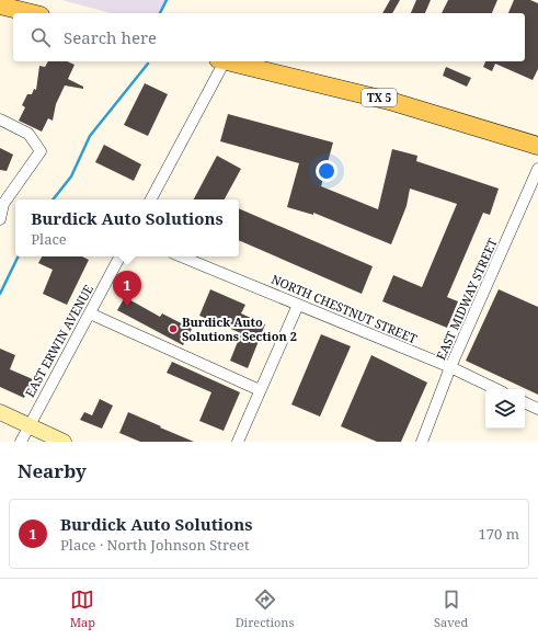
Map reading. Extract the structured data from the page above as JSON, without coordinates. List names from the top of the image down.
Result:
{
  "streets": {
    "main road": ["TX 5"],
    "street": ["EAST MIDWAY STREET", "NORTH CHESTNUT STREET", "EAST ERWIN AVENUE"]
  },
  "crossings": [
    ["EAST MIDWAY STREET", "NORTH CHESTNUT STREET"]
  ],
  "places": ["Burdick Auto Solutions Section 2"],
  "page": {
    "search": "Search here",
    "popup": ["Burdick Auto Solutions", "Place"],
    "pins": "1",
    "heading": "Nearby",
    "list": [
      {
        "mark": "1",
        "name": "Burdick Auto Solutions",
        "note": "Place · North Johnson Street",
        "value": "170 m"
      }
    ],
    "nav": ["Map", "Directions", "Saved"]
  }
}
